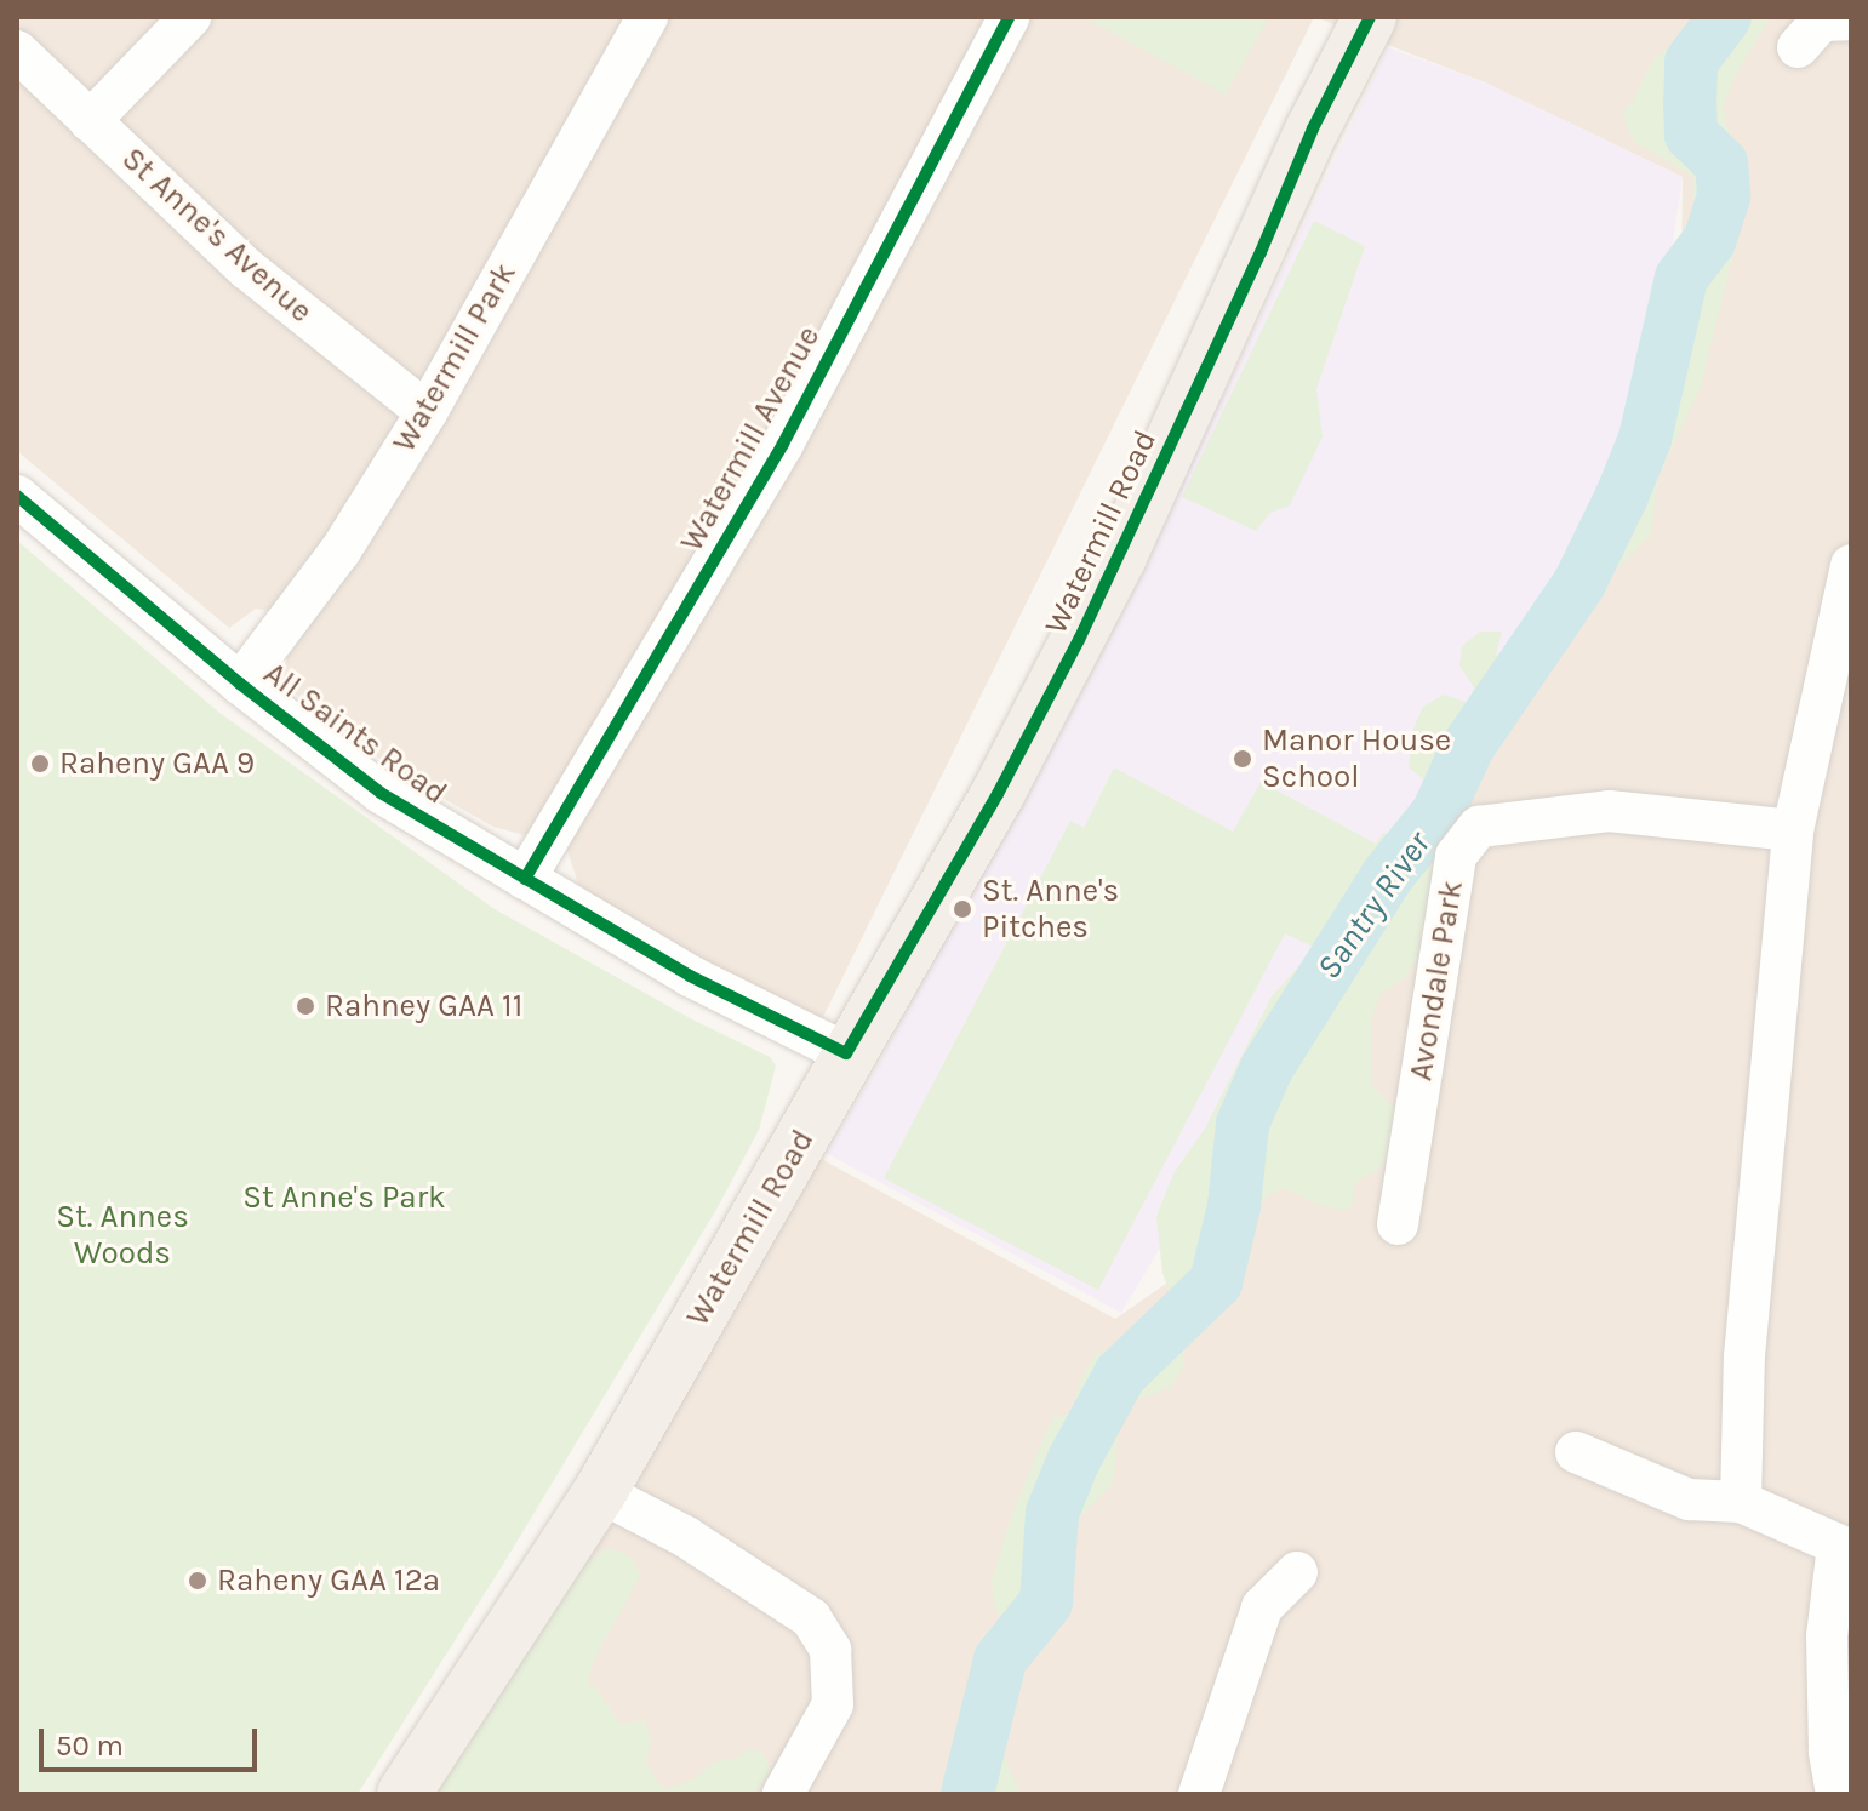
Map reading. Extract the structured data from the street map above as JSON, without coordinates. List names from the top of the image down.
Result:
{
  "streets": {
    "main road": ["Watermill Road"],
    "street": [
      "St Anne's Avenue",
      "Watermill Park",
      "Watermill Avenue",
      "All Saints Road",
      "Avondale Park"
    ]
  },
  "crossings": [
    ["St Anne's Avenue", "Watermill Park"],
    ["Watermill Park", "All Saints Road"],
    ["Watermill Avenue", "All Saints Road"],
    ["Watermill Road", "All Saints Road"]
  ],
  "water": ["Santry River"],
  "parks": ["St Anne's Park", "St. Annes Woods"],
  "places": [
    "Manor House School",
    "Raheny GAA 9",
    "St. Anne's Pitches",
    "Rahney GAA 11",
    "Raheny GAA 12a"
  ],
  "scale_bar": "50 m"
}
